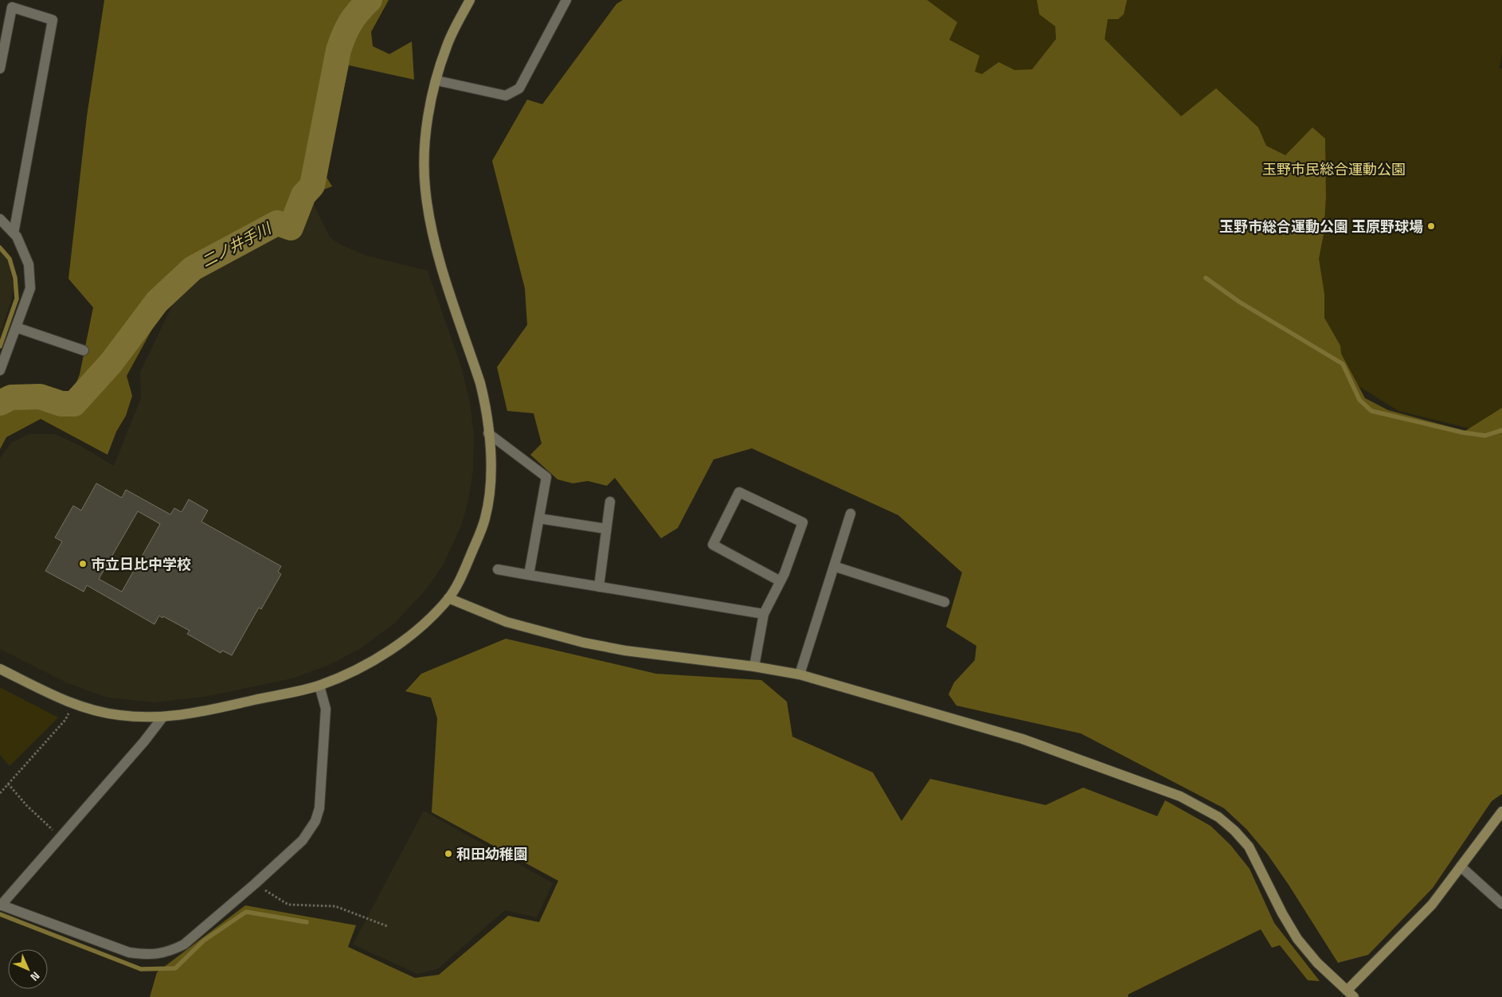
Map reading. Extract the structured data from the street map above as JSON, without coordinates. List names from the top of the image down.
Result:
{
  "water": ["二ノ井手川"],
  "parks": ["玉野市民総合運動公園"],
  "places": ["玉野市総合運動公園 玉原野球場", "市立日比中学校", "和田幼稚園"],
  "north": "bottom right"
}
